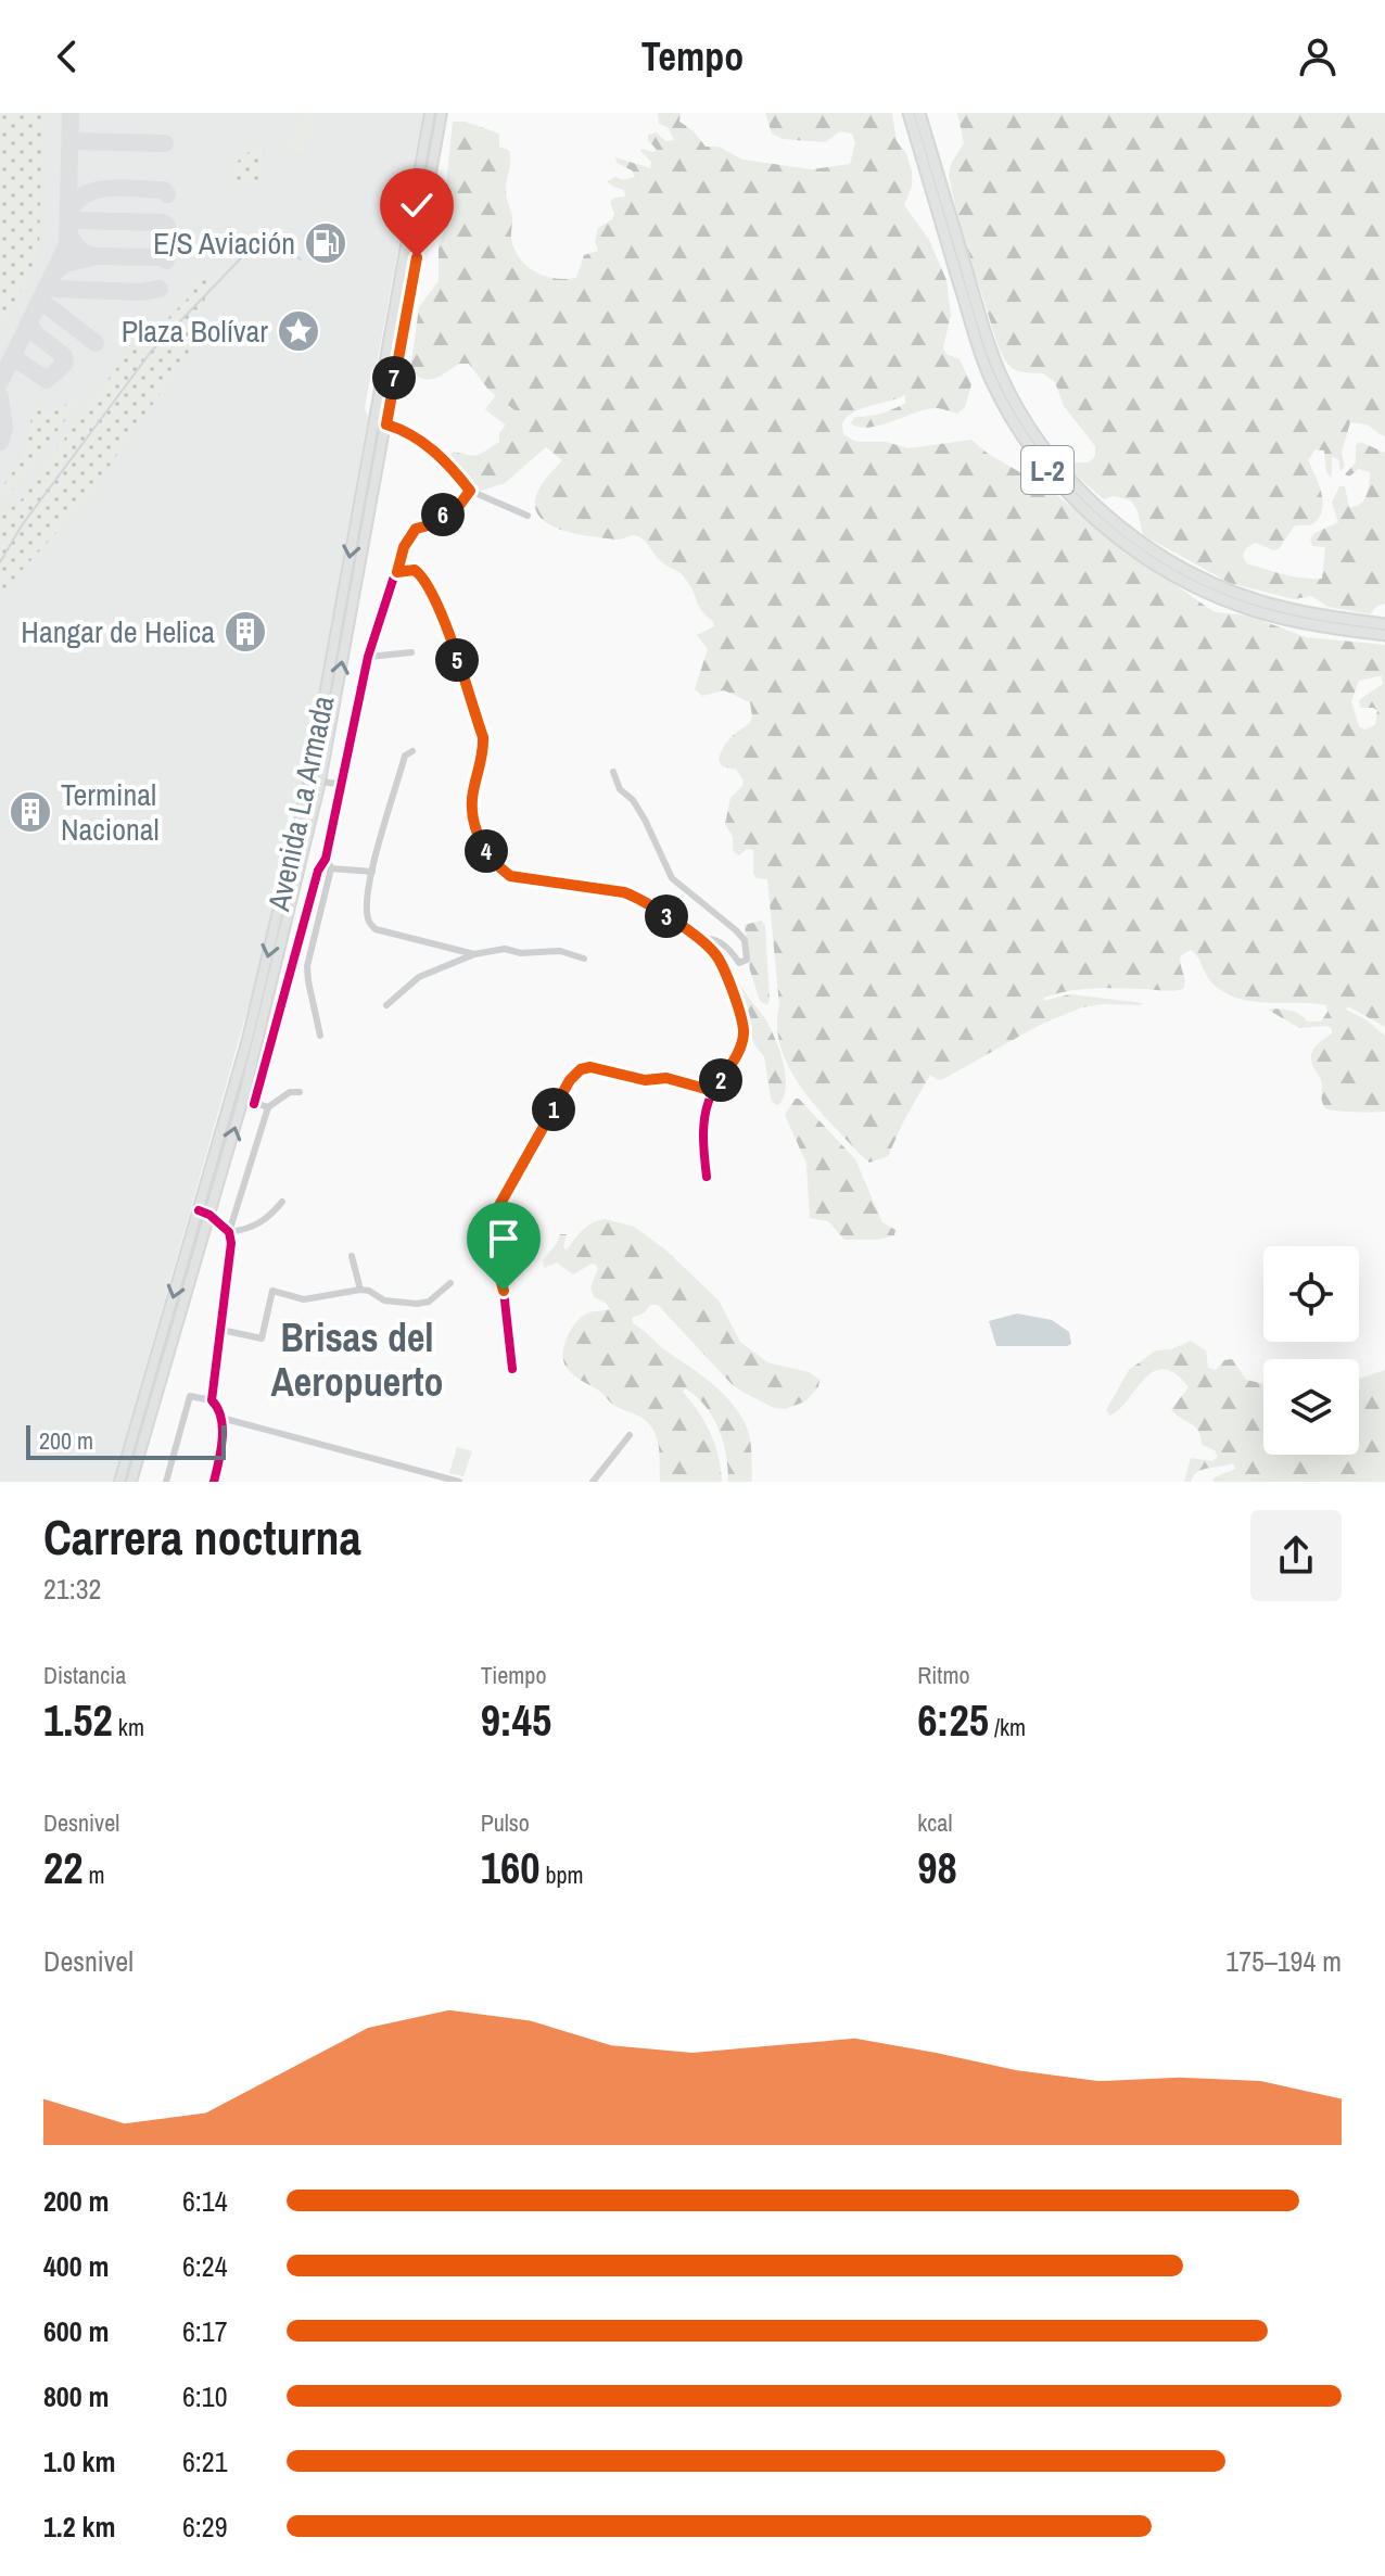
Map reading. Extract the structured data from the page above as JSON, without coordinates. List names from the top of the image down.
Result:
{
  "streets": {
    "highway": ["L-2"],
    "main road": ["Avenida La Armada"]
  },
  "districts": ["Brisas del Aeropuerto"],
  "places": {
    "fuel station": ["E/S Aviación"],
    "place": ["Plaza Bolívar"],
    "building": ["Hangar de Helica", "Terminal Nacional"]
  },
  "scale_bar": "200 m",
  "page": {
    "header": "Tempo",
    "pins": [
      "7",
      "6",
      "5",
      "4",
      "3",
      "2",
      "1"
    ],
    "scale": "200 m",
    "heading": ["Carrera nocturna", "21:32"],
    "stats": [
      ["Distancia", "1.52 km"],
      ["Tiempo", "9:45"],
      ["Ritmo", "6:25 /km"],
      ["Desnivel", "22 m"],
      ["Pulso", "160 bpm"],
      ["kcal", "98"]
    ],
    "chart": ["Desnivel", "175–194 m"],
    "list": [
      {
        "name": "200 m",
        "note": "6:14"
      },
      {
        "name": "400 m",
        "note": "6:24"
      },
      {
        "name": "600 m",
        "note": "6:17"
      },
      {
        "name": "800 m",
        "note": "6:10"
      },
      {
        "name": "1.0 km",
        "note": "6:21"
      },
      {
        "name": "1.2 km",
        "note": "6:29"
      }
    ]
  }
}
